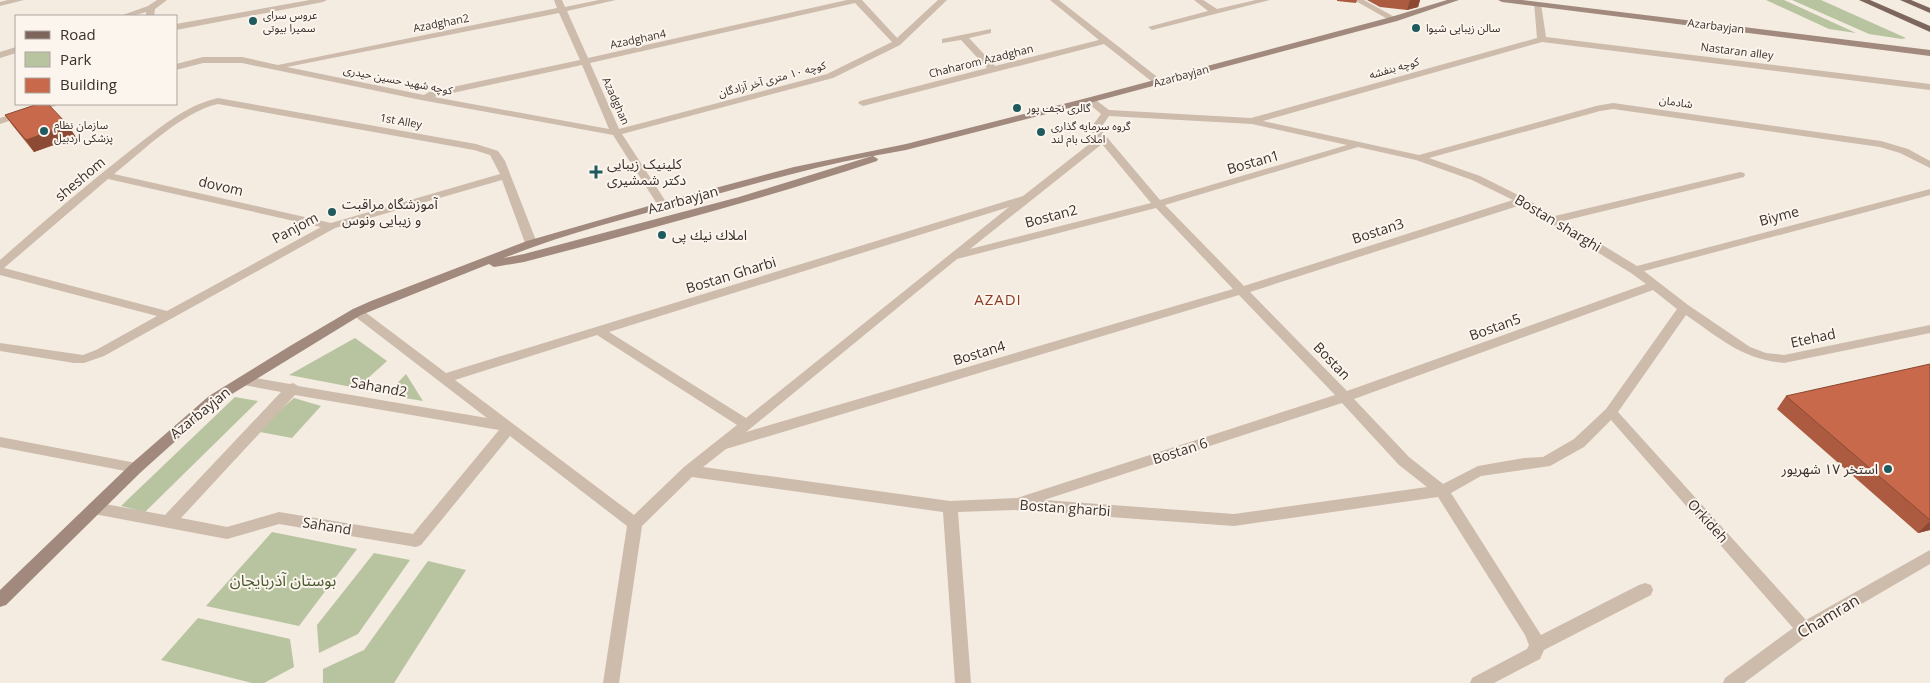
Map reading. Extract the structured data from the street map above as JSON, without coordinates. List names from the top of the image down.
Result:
{
  "streets": {
    "street": [
      "Azadghan2",
      "Azarbayjan",
      "Azadghan4",
      "Nastaran alley",
      "Chaharom Azadghan",
      "کوچه بنفشه",
      "کوچه ۱۰ متری آخر آزادگان",
      "کوچه شهید حسین حیدری",
      "Azadghan",
      "شادمان",
      "1st Alley",
      "Bostan1",
      "sheshom",
      "dovom",
      "Bostan2",
      "Biyme",
      "Bostan sharghi",
      "Panjom",
      "Bostan3",
      "Bostan Gharbi",
      "Bostan5",
      "Etehad",
      "Bostan4",
      "Bostan",
      "Sahand2",
      "Bostan 6",
      "Bostan gharbi",
      "Orkideh",
      "Sahand",
      "Chamran"
    ]
  },
  "crossings": [
    ["Azadghan2", "کوچه شهید حسین حیدری"],
    ["Azadghan2", "Azadghan"],
    ["Azarbayjan", "Azadghan"],
    ["Azarbayjan", "1st Alley"],
    ["Azarbayjan", "Sahand2"],
    ["Azarbayjan", "Sahand"],
    ["Azadghan4", "کوچه شهید حسین حیدری"],
    ["Azadghan4", "Azadghan"],
    ["Nastaran alley", "کوچه بنفشه"],
    ["کوچه بنفشه", "Bostan sharghi"],
    ["کوچه ۱۰ متری آخر آزادگان", "کوچه شهید حسین حیدری"],
    ["کوچه ۱۰ متری آخر آزادگان", "Azadghan"],
    ["کوچه شهید حسین حیدری", "Azadghan"],
    ["شادمان", "Bostan sharghi"],
    ["1st Alley", "sheshom"],
    ["1st Alley", "Panjom"],
    ["Bostan1", "Bostan2"],
    ["Bostan1", "Bostan sharghi"],
    ["Bostan1", "Bostan"],
    ["sheshom", "dovom"],
    ["dovom", "Panjom"],
    ["Bostan2", "Bostan Gharbi"],
    ["Bostan2", "Bostan"],
    ["Biyme", "Bostan sharghi"],
    ["Bostan sharghi", "Bostan3"],
    ["Bostan sharghi", "Bostan5"],
    ["Bostan sharghi", "Etehad"],
    ["Bostan3", "Bostan4"],
    ["Bostan3", "Bostan"],
    ["Bostan Gharbi", "Bostan4"],
    ["Bostan Gharbi", "Bostan"],
    ["Bostan Gharbi", "Bostan gharbi"],
    ["Bostan5", "Bostan"],
    ["Bostan5", "Bostan 6"],
    ["Bostan4", "Bostan"],
    ["Bostan", "Bostan 6"],
    ["Bostan", "Bostan gharbi"],
    ["Sahand2", "Sahand"],
    ["Bostan 6", "Bostan gharbi"],
    ["Orkideh", "Chamran"]
  ],
  "districts": ["AZADI"],
  "parks": ["بوستان آذربایجان"],
  "places": {
    "other": [
      "عروس سرای سمیرا بیوتی",
      "سالن زیبایی شیوا",
      "گالری نجف پور",
      "سازمان نظام پزشکی اردبیل",
      "گروه سرمایه گذاری املاک بام لند",
      "آموزشگاه مراقبت و زیبایی ونوس",
      "املاك نيك پى",
      "استخر ١٧ شهریور"
    ],
    "health": ["کلینیک زیبایی دکتر شمشیری"]
  },
  "legend": ["Road", "Park", "Building"]
}
